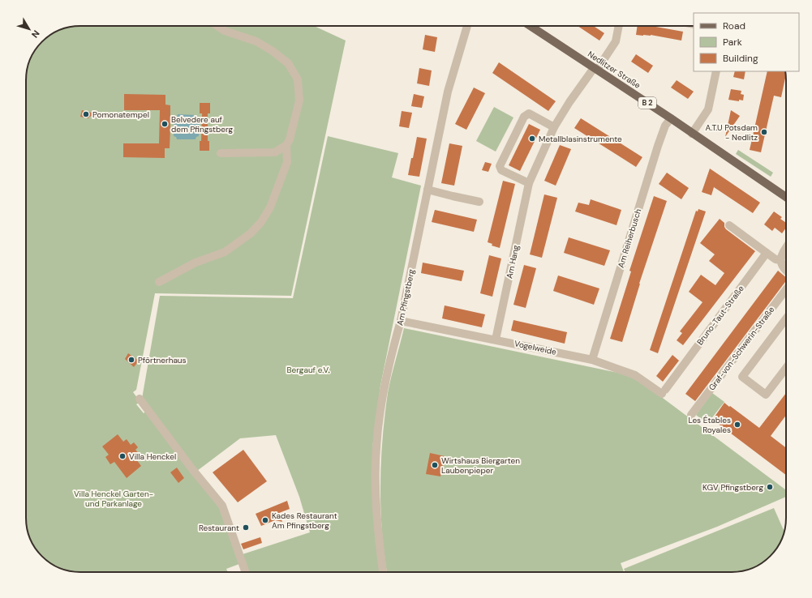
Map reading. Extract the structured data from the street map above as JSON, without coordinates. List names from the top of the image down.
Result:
{
  "streets": {
    "main road": ["Nedlitzer Straße", "B 2"],
    "street": [
      "Am Reiherbusch",
      "Am Hang",
      "Am Pfingstberg",
      "Bruno-Taut-Straße",
      "Vogelweide",
      "Graf-von-Schwerin-Straße"
    ]
  },
  "crossings": [
    ["Nedlitzer Straße", "Am Reiherbusch"],
    ["Nedlitzer Straße", "Am Hang"],
    ["Am Reiherbusch", "Vogelweide"],
    ["Am Hang", "Vogelweide"],
    ["Am Pfingstberg", "Vogelweide"],
    ["Bruno-Taut-Straße", "Vogelweide"]
  ],
  "parks": ["Bergauf e.V.", "Villa Henckel Garten- und Parkanlage"],
  "places": [
    "Pomonatempel",
    "Belvedere auf dem Pfingstberg",
    "A.T.U Potsdam - Nedlitz",
    "Metallblasinstrumente",
    "Pförtnerhaus",
    "Les Étables Royales",
    "Villa Henckel",
    "Wirtshaus Biergarten Laubenpieper",
    "KGV Pfingstberg",
    "Kades Restaurant Am Pfingstberg",
    "Restaurant"
  ],
  "legend": ["Road", "Park", "Building"],
  "north": "bottom right"
}
